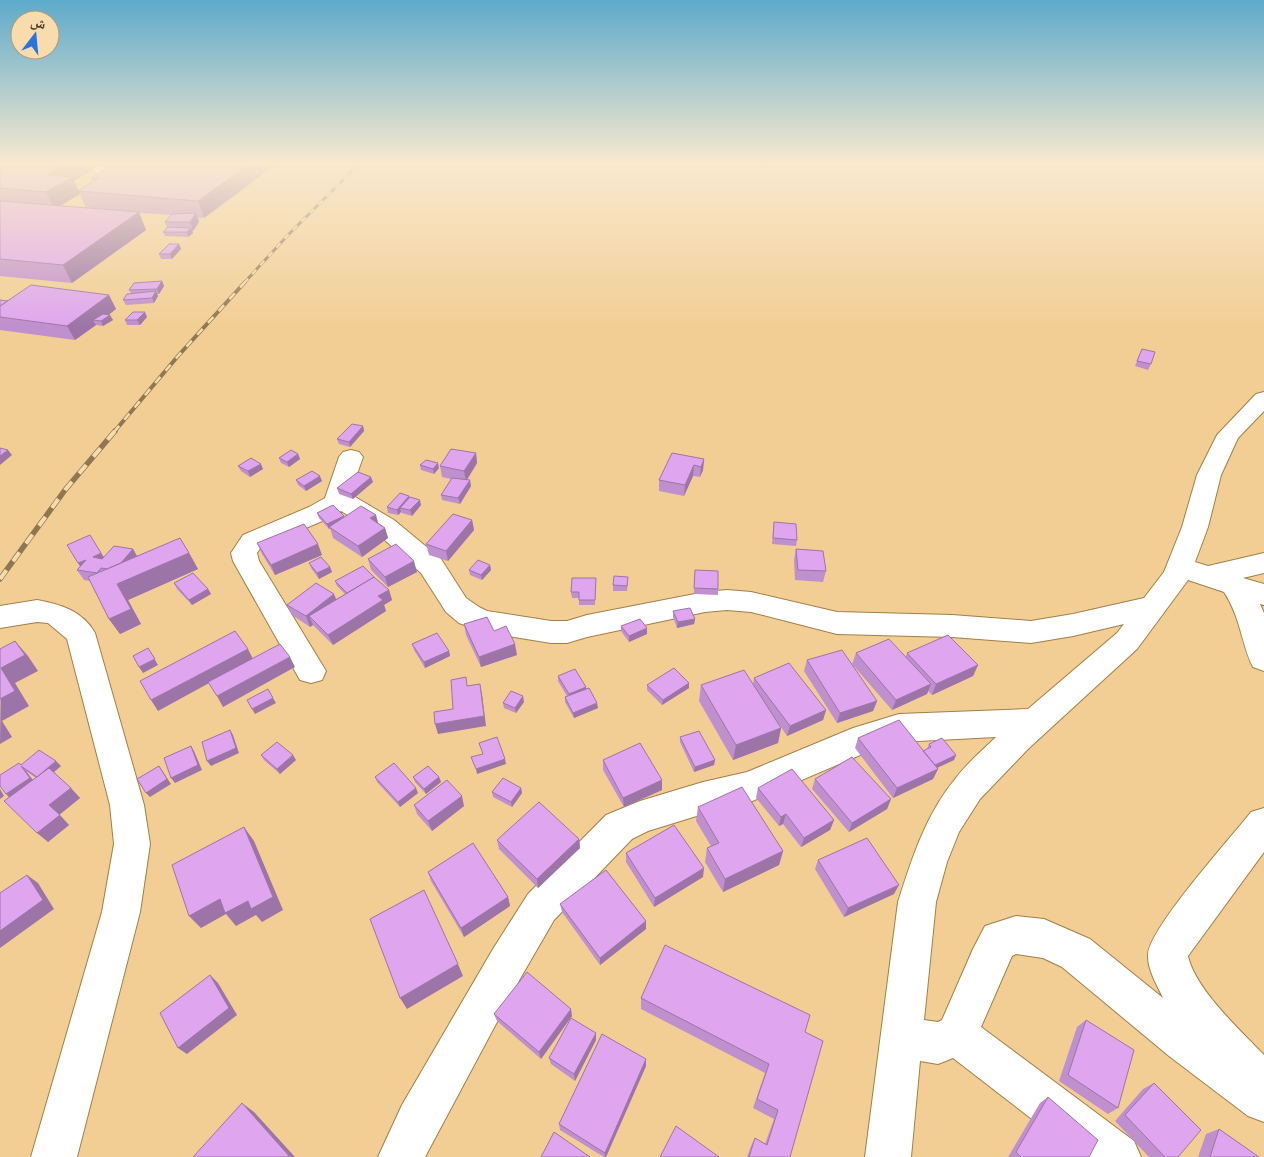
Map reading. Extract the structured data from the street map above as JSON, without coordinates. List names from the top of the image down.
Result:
{
  "north": "top"
}
